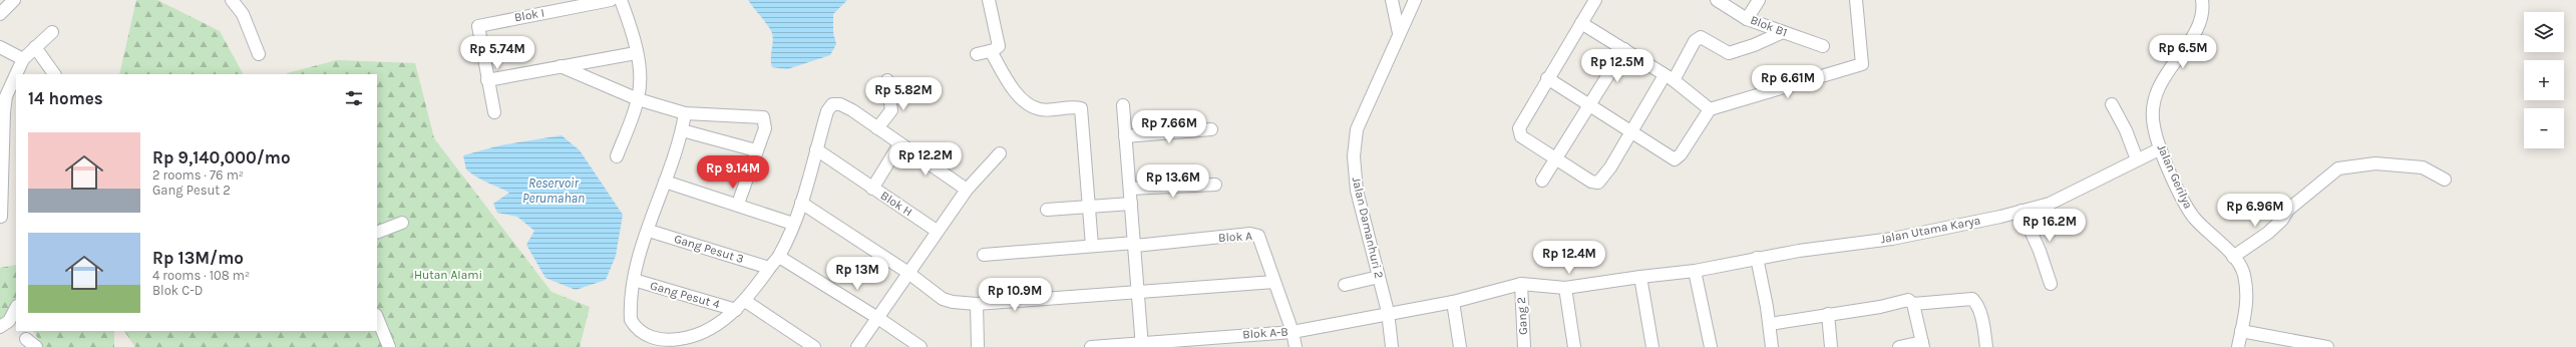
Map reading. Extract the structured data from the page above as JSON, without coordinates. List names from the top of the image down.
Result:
{
  "streets": {
    "street": [
      "Blok I",
      "Blok B1",
      "Jalan Gerilya",
      "Blok H",
      "Jalan Damanhuri 2",
      "Jalan Utama Karya",
      "Blok A",
      "Gang Pesut 3",
      "Gang Pesut 4",
      "Gang 2",
      "Blok A-B"
    ]
  },
  "crossings": [
    ["Jalan Gerilya", "Jalan Utama Karya"],
    ["Jalan Damanhuri 2", "Blok A-B"],
    ["Jalan Utama Karya", "Gang 2"],
    ["Jalan Utama Karya", "Blok A-B"],
    ["Blok A", "Blok A-B"],
    ["Gang 2", "Blok A-B"]
  ],
  "water": ["Reservoir Perumahan"],
  "parks": ["Hutan Alami"],
  "page": {
    "map_buttons": ["+", "−"],
    "price": [
      "Rp 6.5M",
      "Rp 5.74M",
      "Rp 12.5M",
      "Rp 6.61M",
      "Rp 5.82M",
      "Rp 7.66M",
      "Rp 12.2M",
      "Rp 9.14M",
      "Rp 13.6M",
      "Rp 6.96M",
      "Rp 16.2M",
      "Rp 12.4M",
      "Rp 13M",
      "Rp 10.9M"
    ],
    "heading": "14 homes",
    "list": [
      {
        "name": "Rp 9,140,000/mo",
        "note": "2 rooms · 76 m² · Gang Pesut 2"
      },
      {
        "name": "Rp 13M/mo",
        "note": "4 rooms · 108 m² · Blok C-D"
      }
    ]
  }
}
